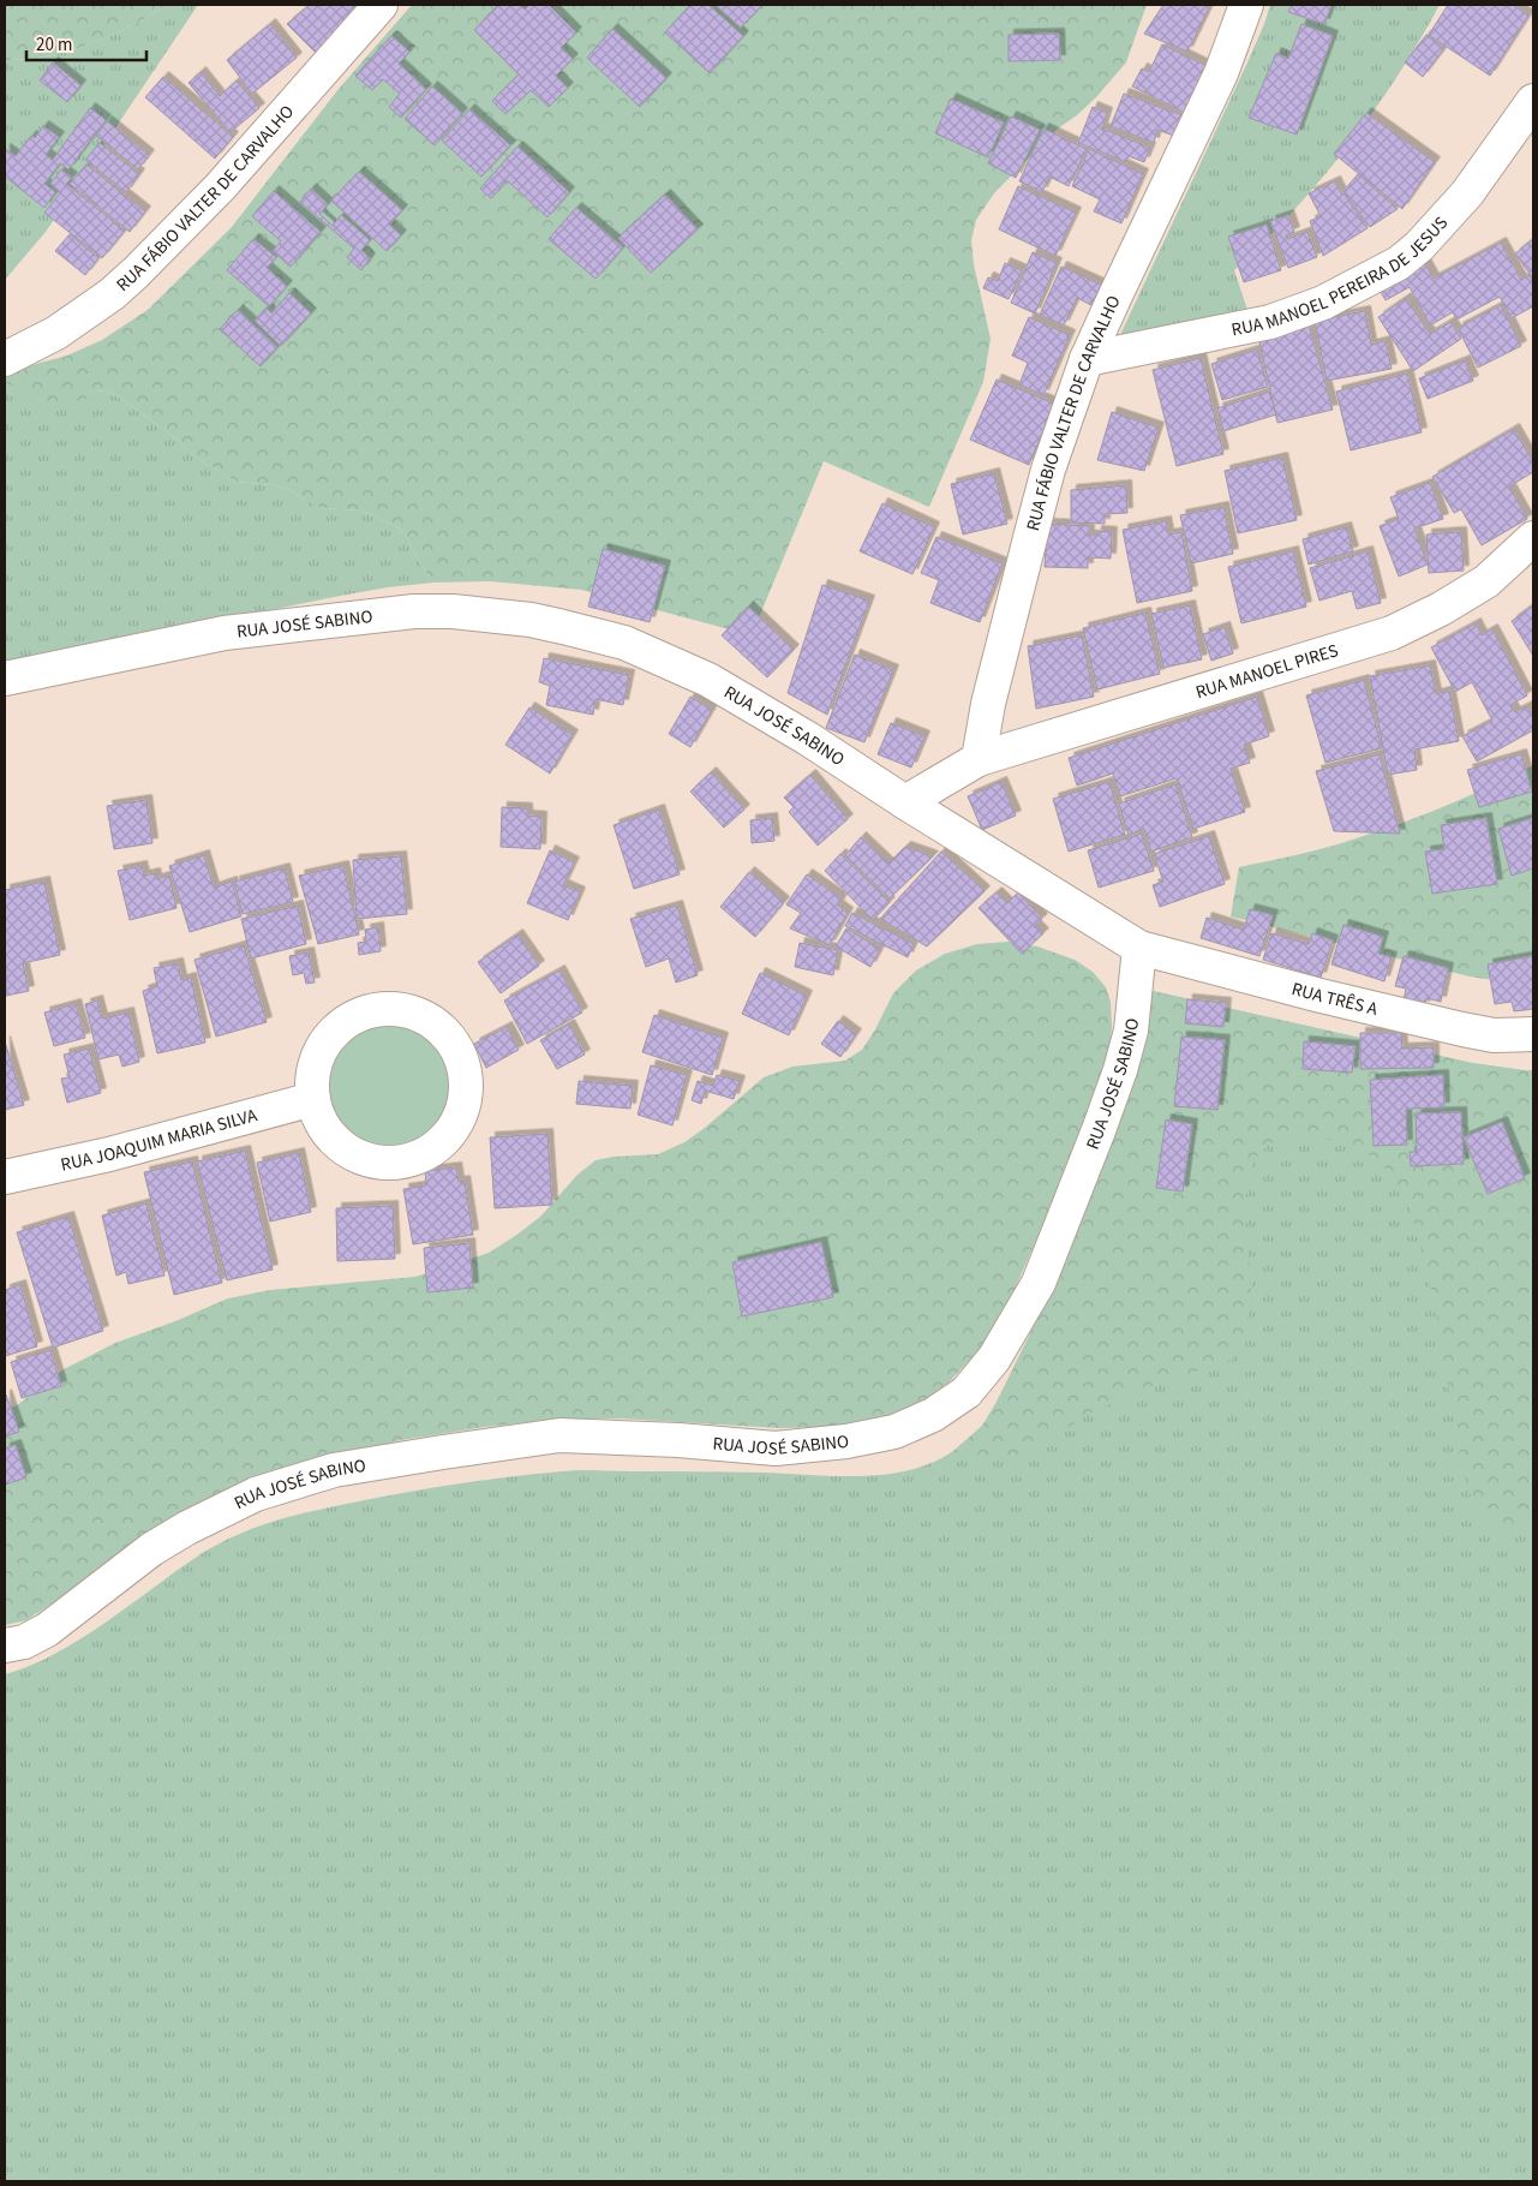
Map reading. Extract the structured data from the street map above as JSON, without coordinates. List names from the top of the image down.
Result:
{
  "streets": {
    "street": [
      "RUA FÁBIO VALTER DE CARVALHO",
      "RUA MANOEL PEREIRA DE JESUS",
      "RUA JOSÉ SABINO",
      "RUA MANOEL PIRES",
      "RUA TRÊS A",
      "RUA JOAQUIM MARIA SILVA"
    ]
  },
  "crossings": [
    ["RUA FÁBIO VALTER DE CARVALHO", "RUA MANOEL PEREIRA DE JESUS"],
    ["RUA FÁBIO VALTER DE CARVALHO", "RUA MANOEL PIRES"],
    ["RUA JOSÉ SABINO", "RUA TRÊS A"]
  ],
  "scale_bar": "20 m"
}
